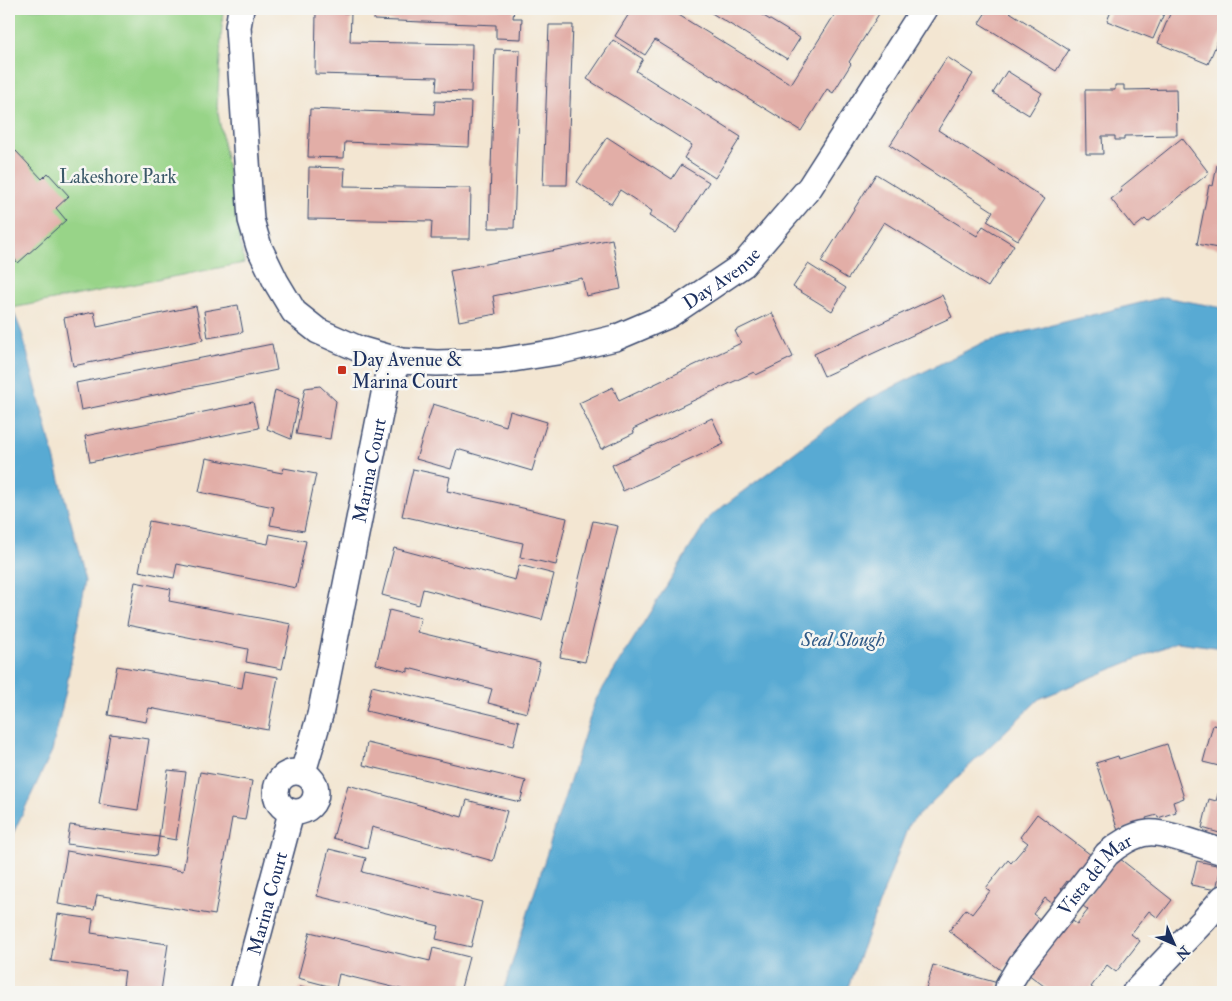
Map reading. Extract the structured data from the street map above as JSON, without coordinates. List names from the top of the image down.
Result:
{
  "streets": {
    "street": ["Day Avenue", "Marina Court", "Vista del Mar"]
  },
  "crossings": [
    ["Day Avenue", "Marina Court"]
  ],
  "water": ["Seal Slough"],
  "parks": ["Lakeshore Park"],
  "places": {
    "transit": ["Day Avenue & Marina Court"]
  },
  "north": "bottom right"
}
